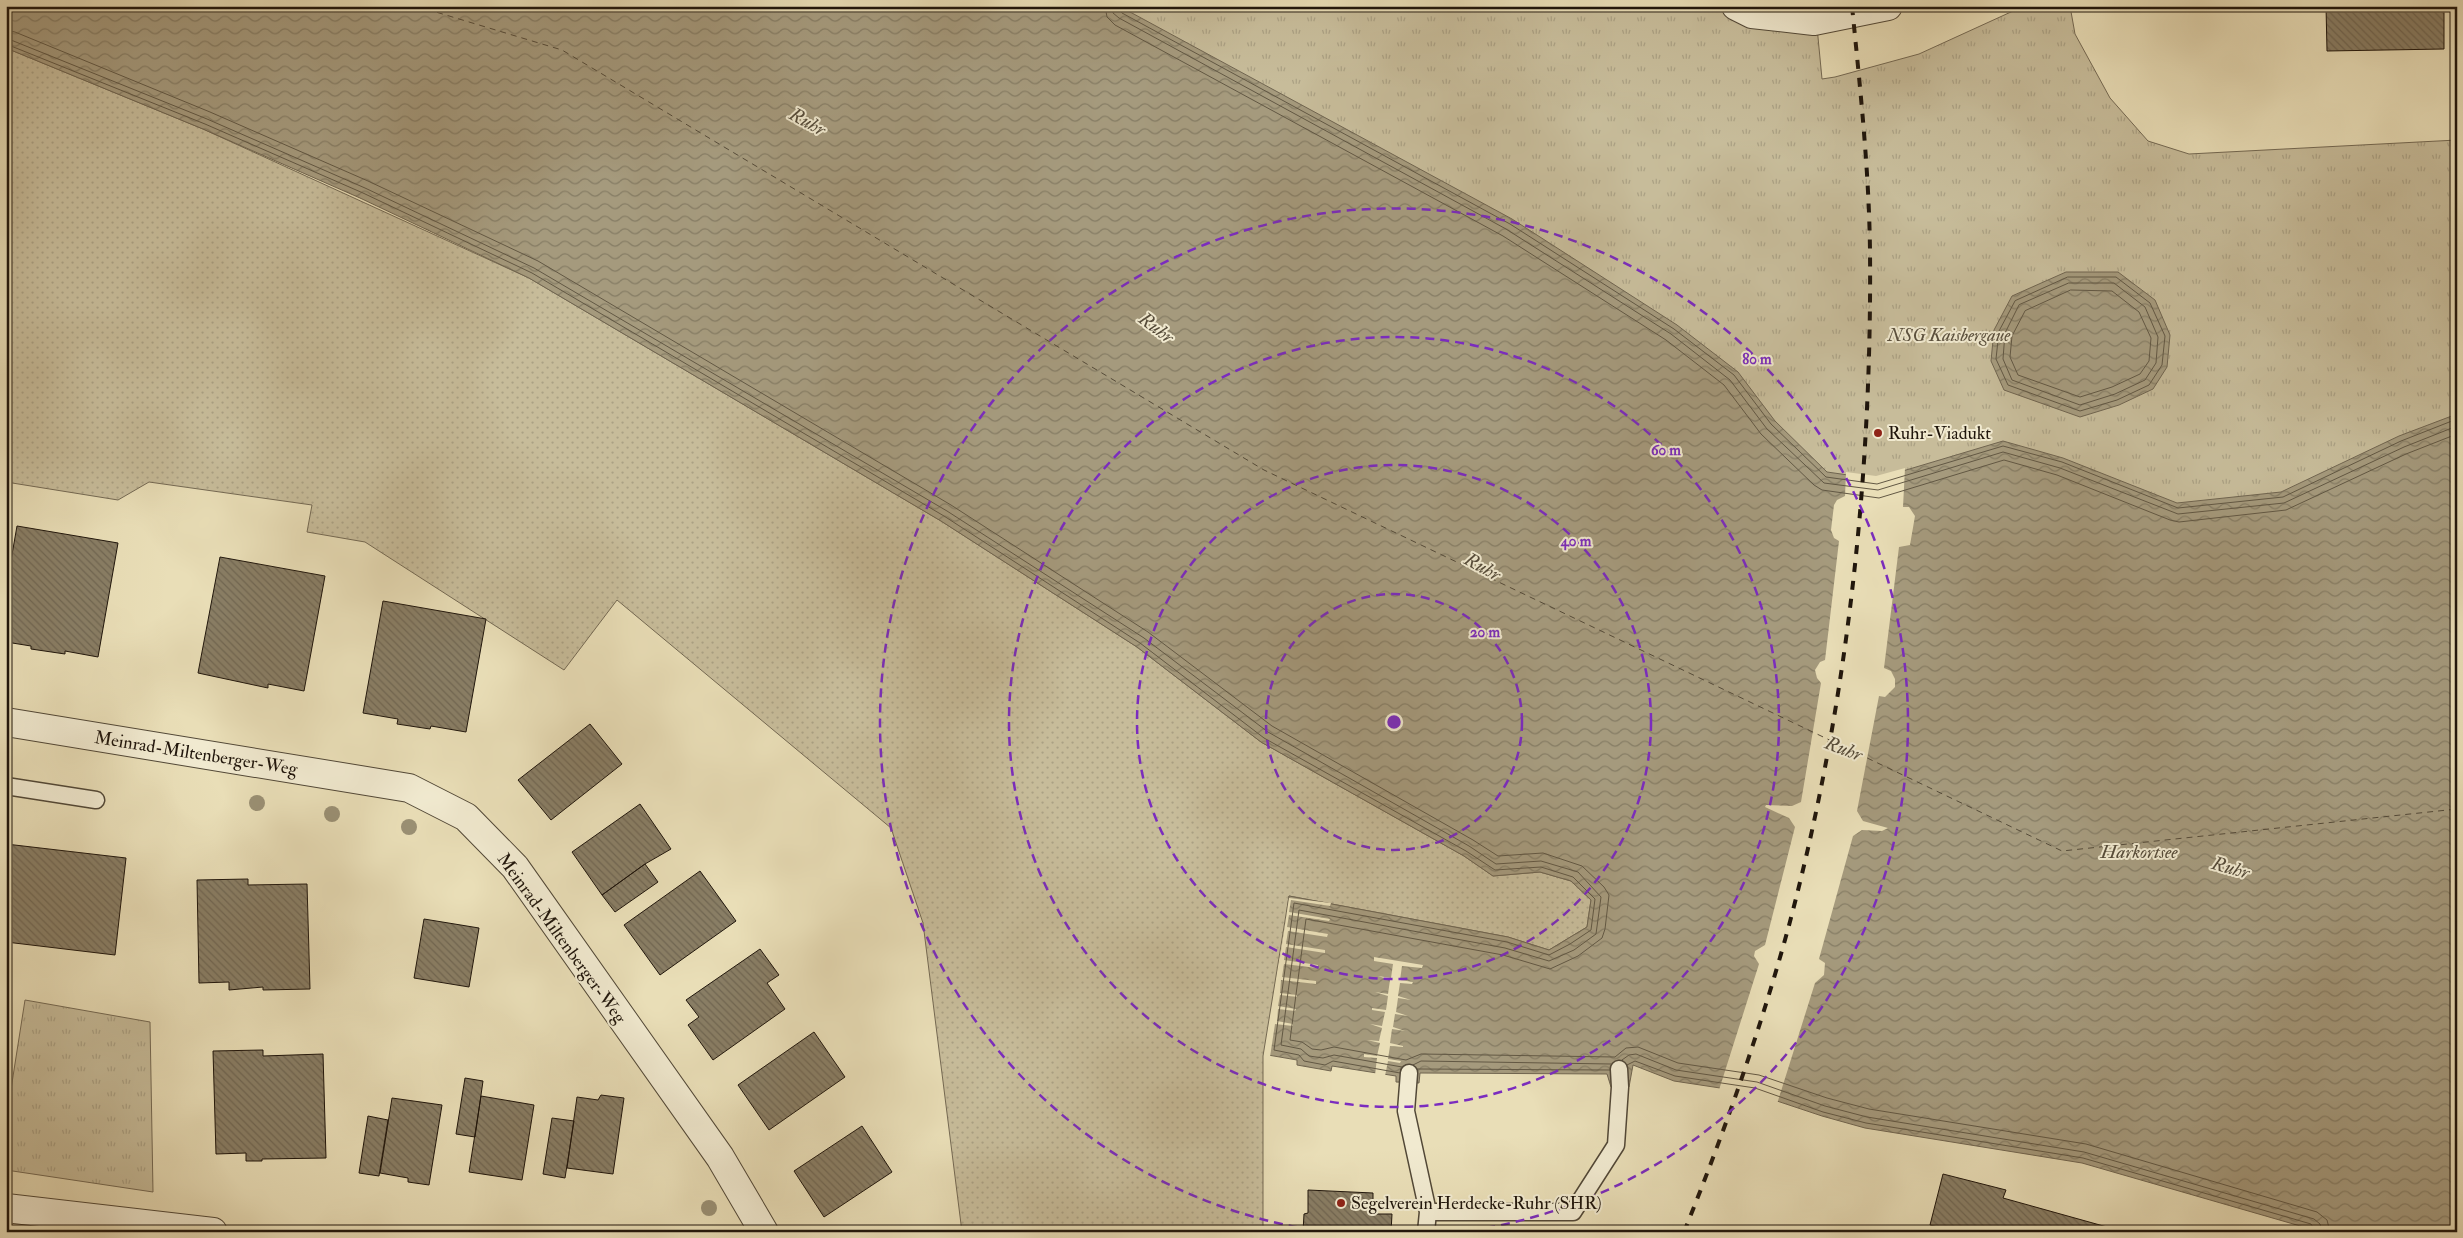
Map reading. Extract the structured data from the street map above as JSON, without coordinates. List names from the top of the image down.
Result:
{
  "streets": {
    "street": ["Meinrad-Miltenberger-Weg"]
  },
  "water": ["Ruhr", "Harkortsee"],
  "parks": ["NSG Kaisbergaue"],
  "places": ["Ruhr-Viadukt", "Segelverein Herdecke-Ruhr (SHR)"],
  "rings": [
    "80 m",
    "60 m",
    "40 m",
    "20 m"
  ]
}
